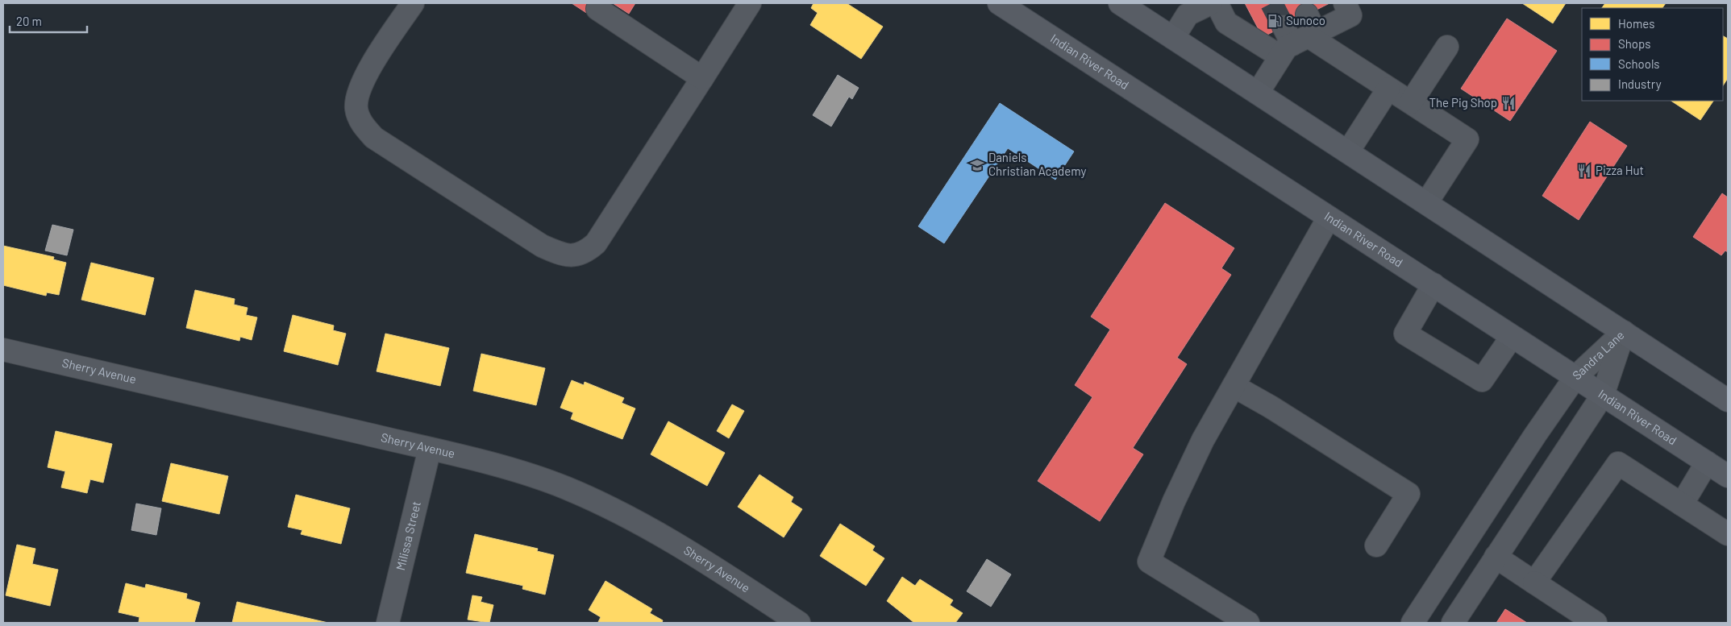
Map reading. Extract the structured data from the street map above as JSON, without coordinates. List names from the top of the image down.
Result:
{
  "streets": {
    "main road": ["Indian River Road"],
    "street": ["Sandra Lane", "Sherry Avenue", "Milissa Street"]
  },
  "crossings": [
    ["Indian River Road", "Sandra Lane"],
    ["Sherry Avenue", "Milissa Street"]
  ],
  "places": {
    "fuel station": ["Sunoco"],
    "restaurant": ["The Pig Shop", "Pizza Hut"],
    "school or university": ["Daniels Christian Academy"]
  },
  "legend": [
    "Homes",
    "Shops",
    "Schools",
    "Industry"
  ],
  "scale_bar": "20 m"
}
